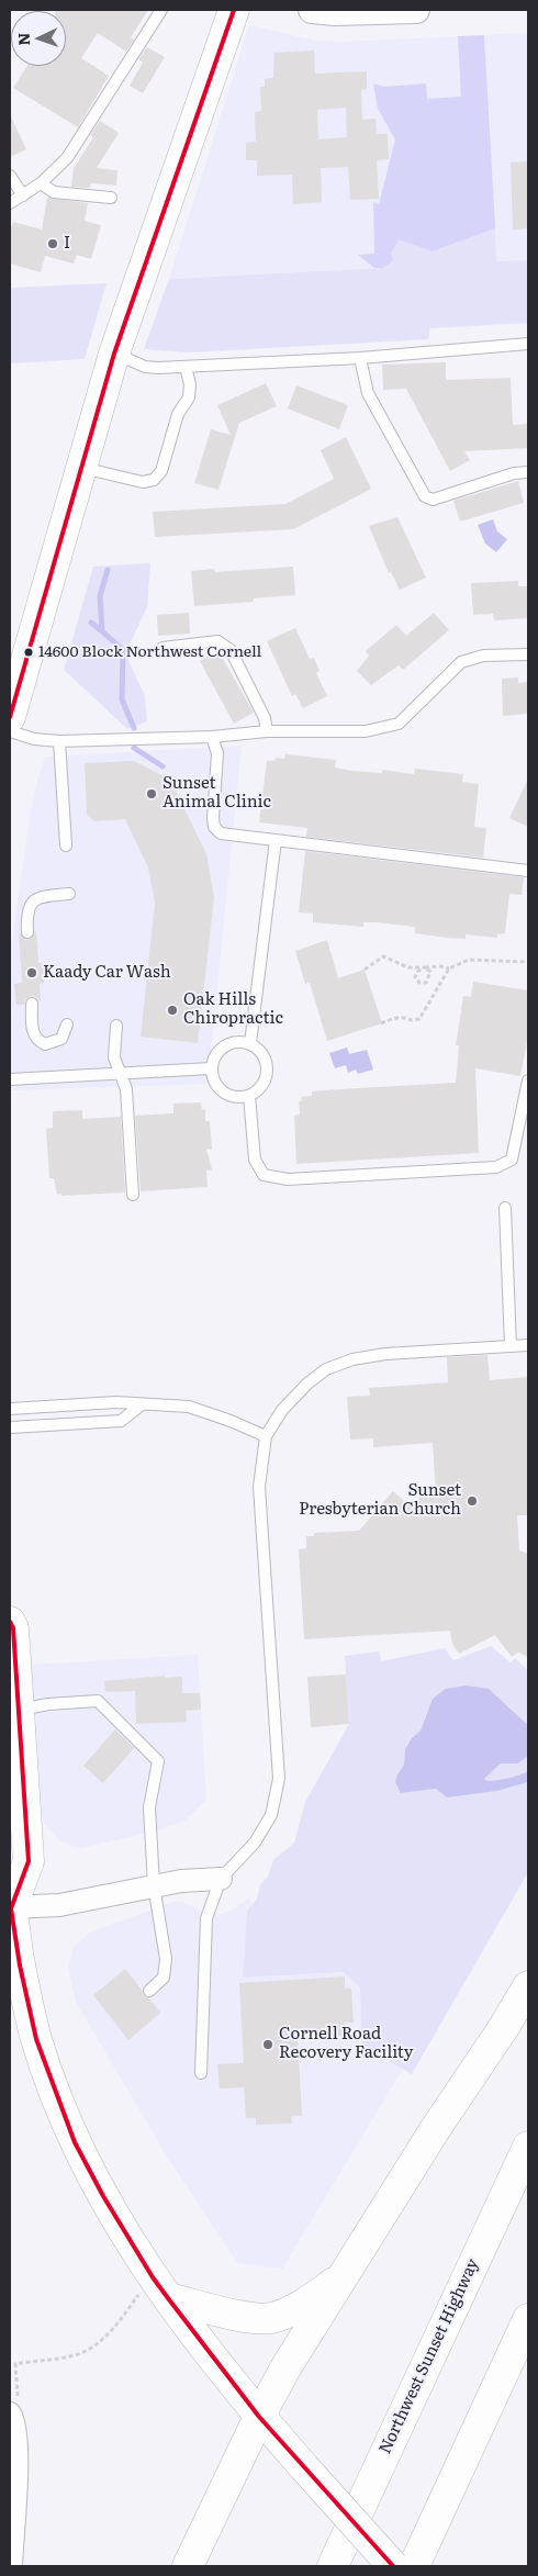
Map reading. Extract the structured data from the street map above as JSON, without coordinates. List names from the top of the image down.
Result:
{
  "streets": {
    "main road": ["Northwest Sunset Highway"]
  },
  "places": [
    "I",
    "14600 Block Northwest Cornell",
    "Sunset Animal Clinic",
    "Kaady Car Wash",
    "Oak Hills Chiropractic",
    "Sunset Presbyterian Church",
    "Cornell Road Recovery Facility"
  ],
  "north": "left"
}
